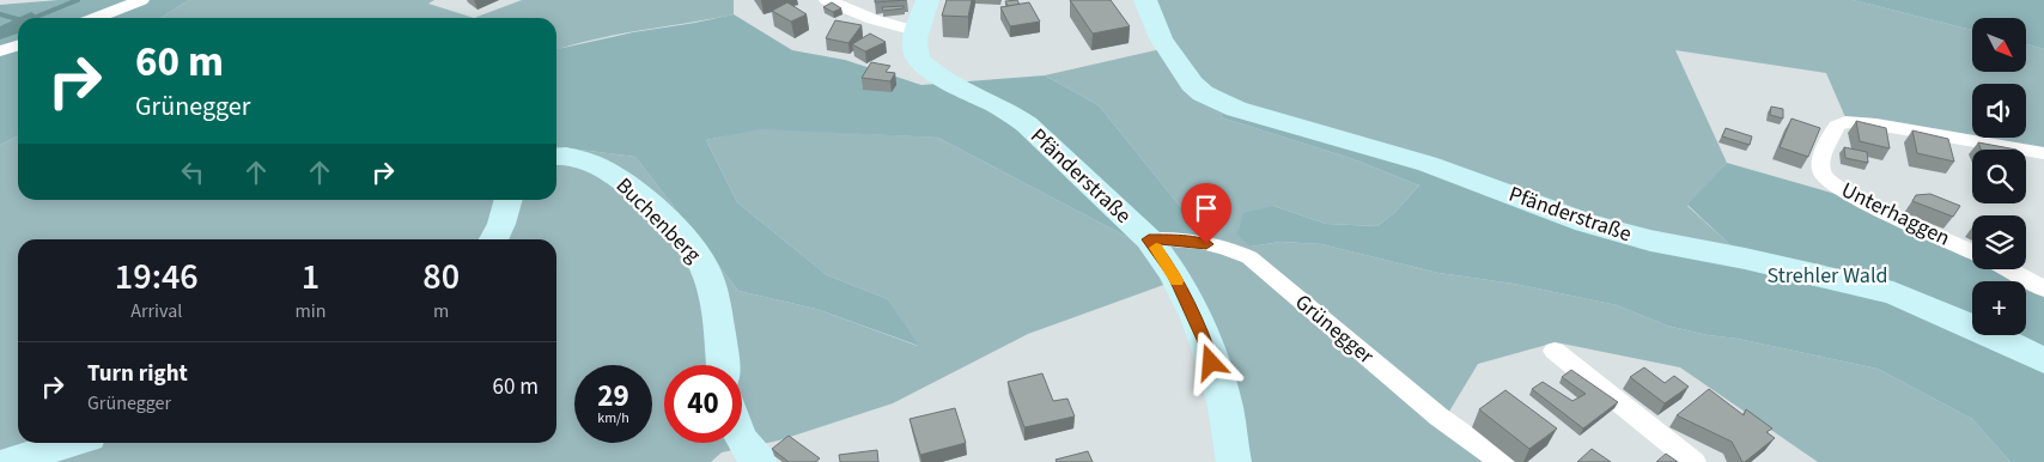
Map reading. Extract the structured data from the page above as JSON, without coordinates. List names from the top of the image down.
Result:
{
  "streets": {
    "street": [
      "Pfänderstraße",
      "Unterhaggen",
      "Buchenberg",
      "Grünegger"
    ]
  },
  "crossings": [
    ["Pfänderstraße", "Grünegger"]
  ],
  "parks": ["Strehler Wald"],
  "north": "bottom right",
  "page": {
    "map_buttons": "+",
    "turn": ["60 m", "Grünegger"],
    "eta": [
      "19:46",
      "Arrival",
      "1",
      "min",
      "80",
      "m"
    ],
    "list": [
      {
        "name": "Turn right",
        "note": "Grünegger",
        "value": "60 m"
      }
    ],
    "speed": "29 km/h",
    "limit": "40"
  }
}
